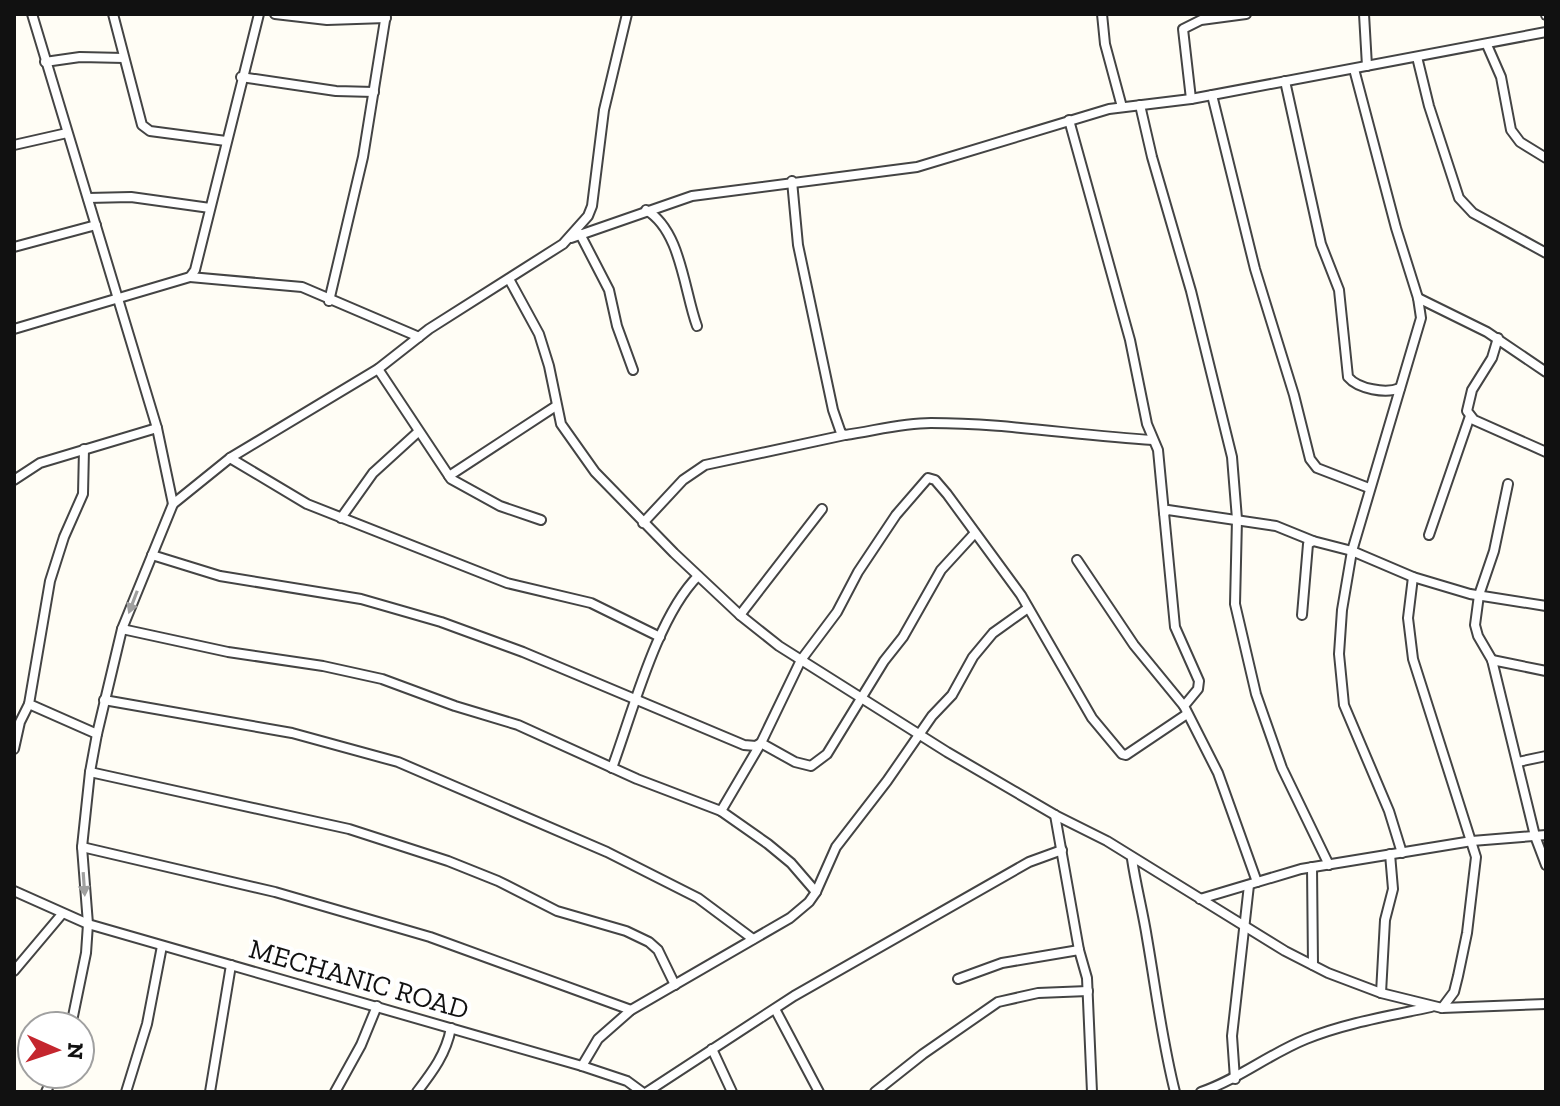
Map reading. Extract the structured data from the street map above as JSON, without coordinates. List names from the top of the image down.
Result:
{
  "streets": {
    "street": ["MECHANIC ROAD"]
  },
  "north": "right"
}
